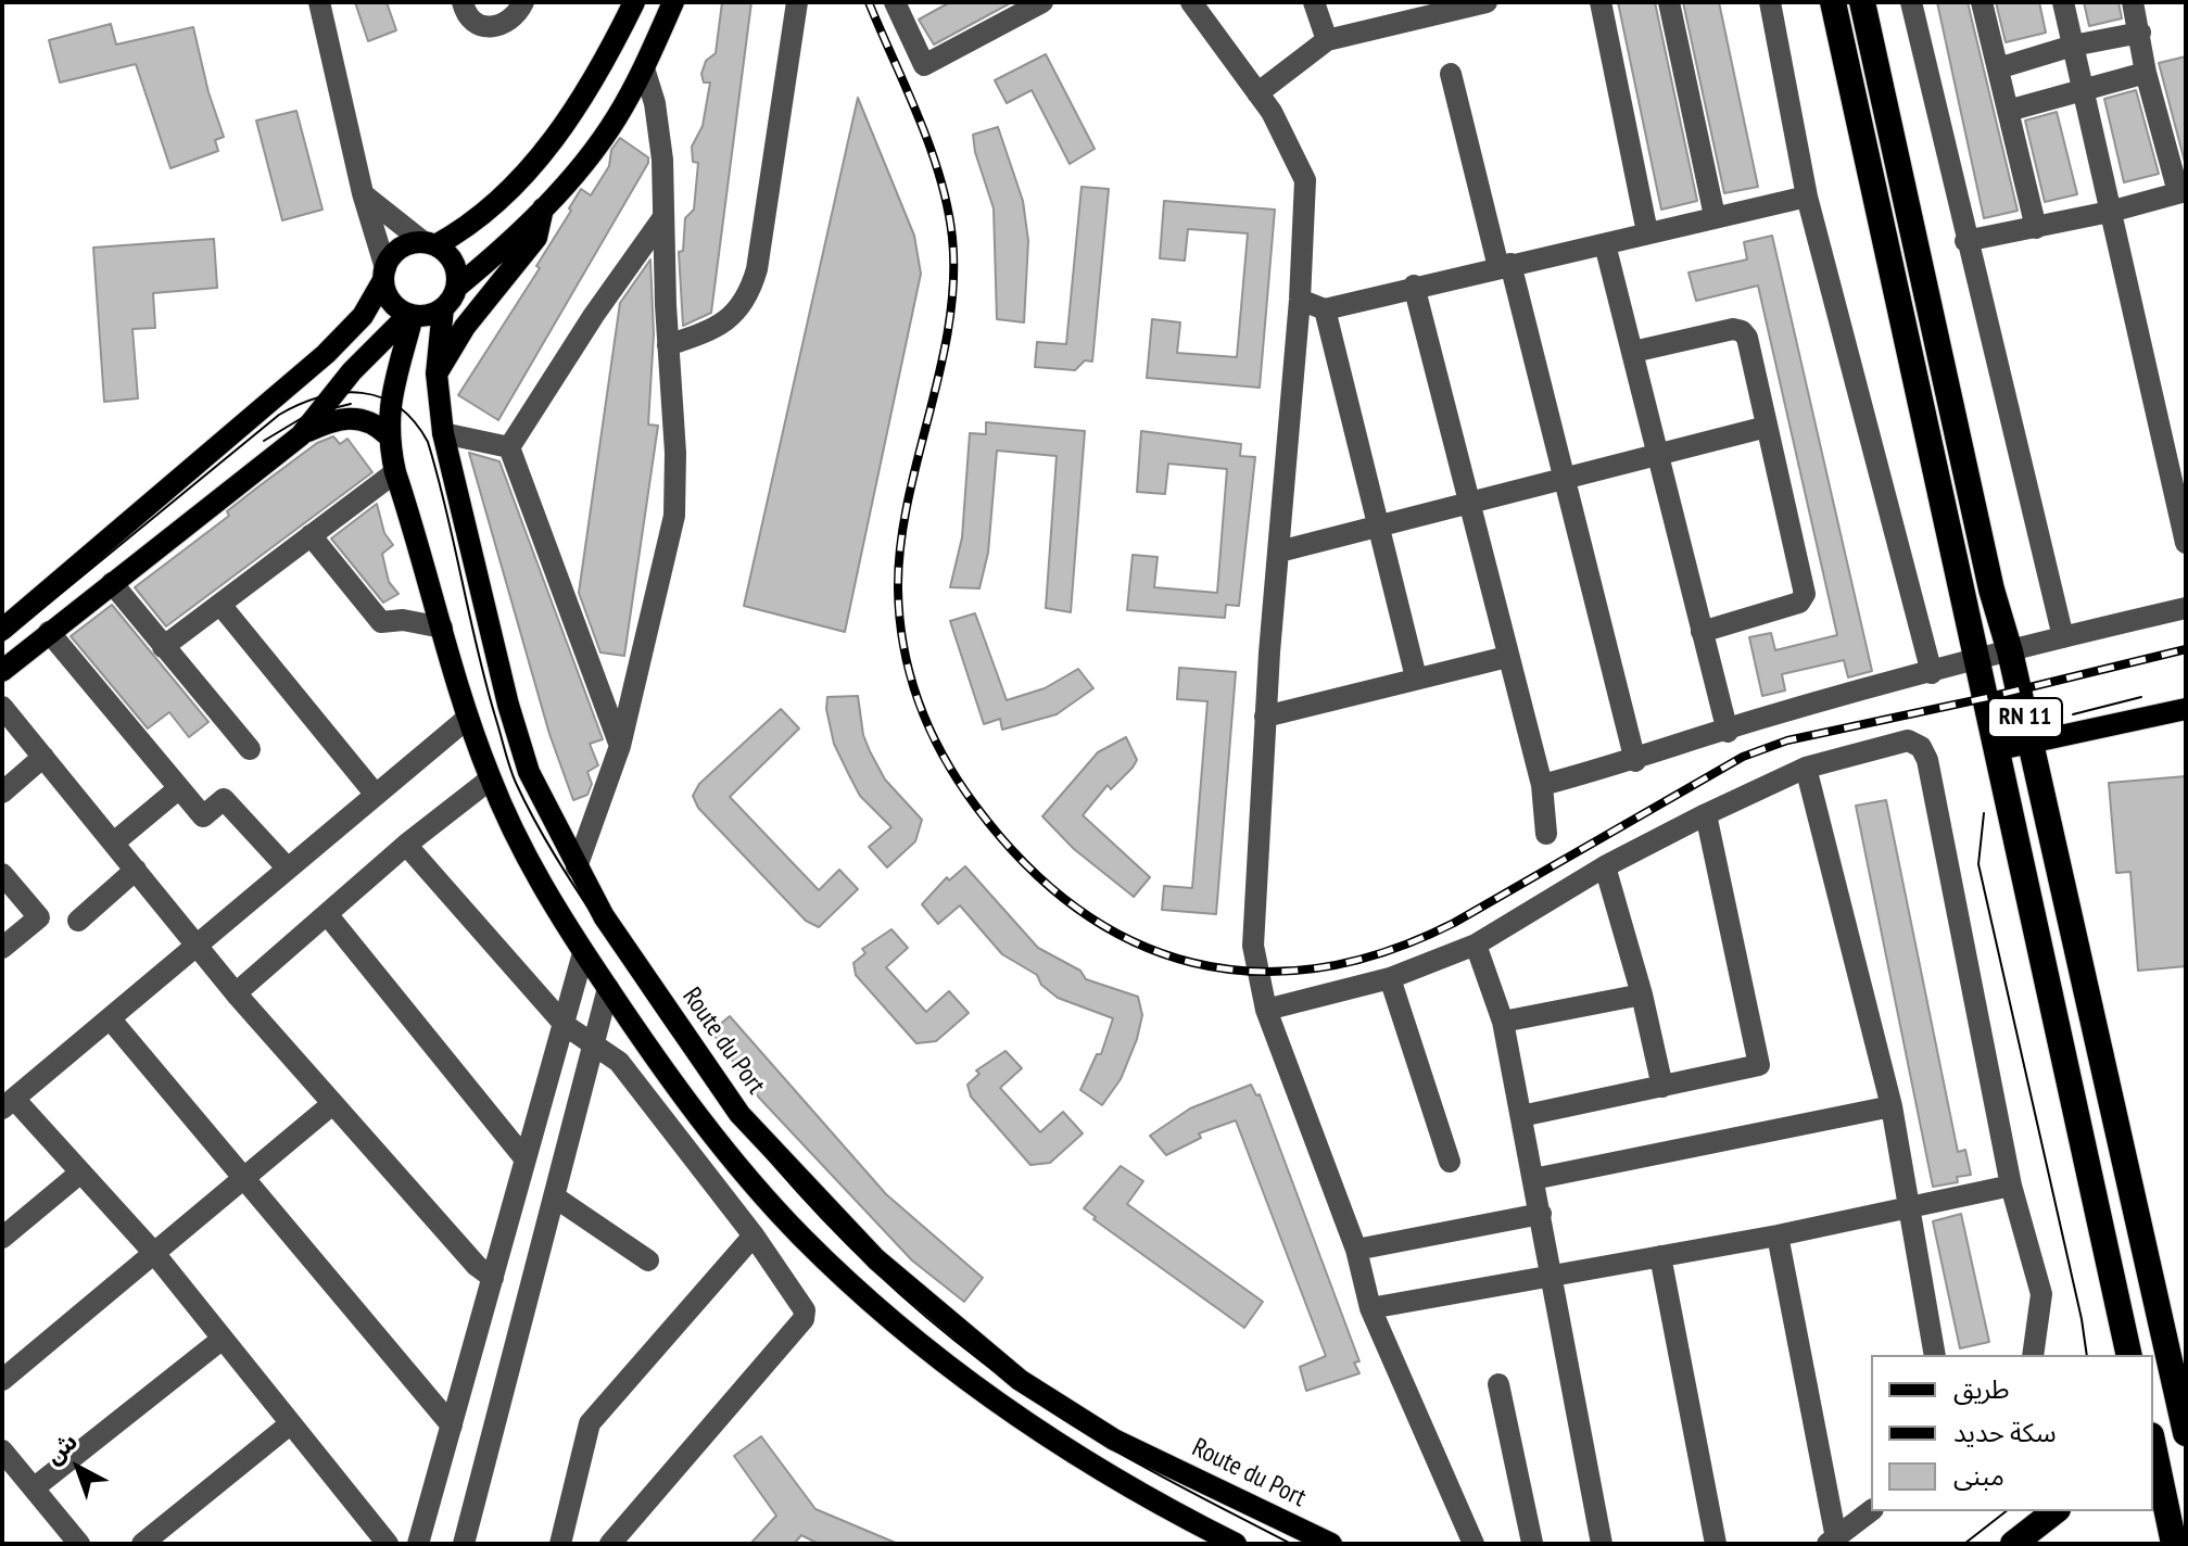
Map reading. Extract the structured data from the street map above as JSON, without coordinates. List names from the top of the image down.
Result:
{
  "streets": {
    "highway": ["RN 11"],
    "main road": ["Route du Port"]
  },
  "legend": ["طريق", "سكة حديد", "مبنى"],
  "north": "top left"
}
